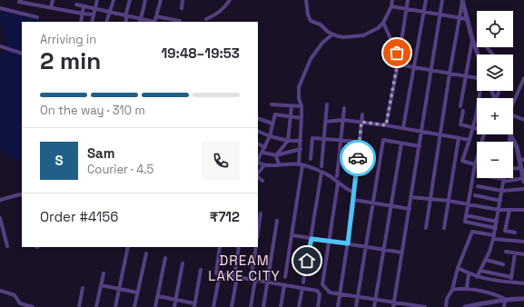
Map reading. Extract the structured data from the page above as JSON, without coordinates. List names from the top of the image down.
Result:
{
  "districts": ["DREAM LAKE CITY"],
  "page": {
    "map_buttons": ["+", "−"],
    "heading": ["2 min", "Arriving in", "19:48–19:53"],
    "panel": [
      "Sam",
      "Courier · 4.5",
      "Order #4156",
      "₹712"
    ],
    "bar": "On the way · 310 m",
    "round": "S"
  }
}
